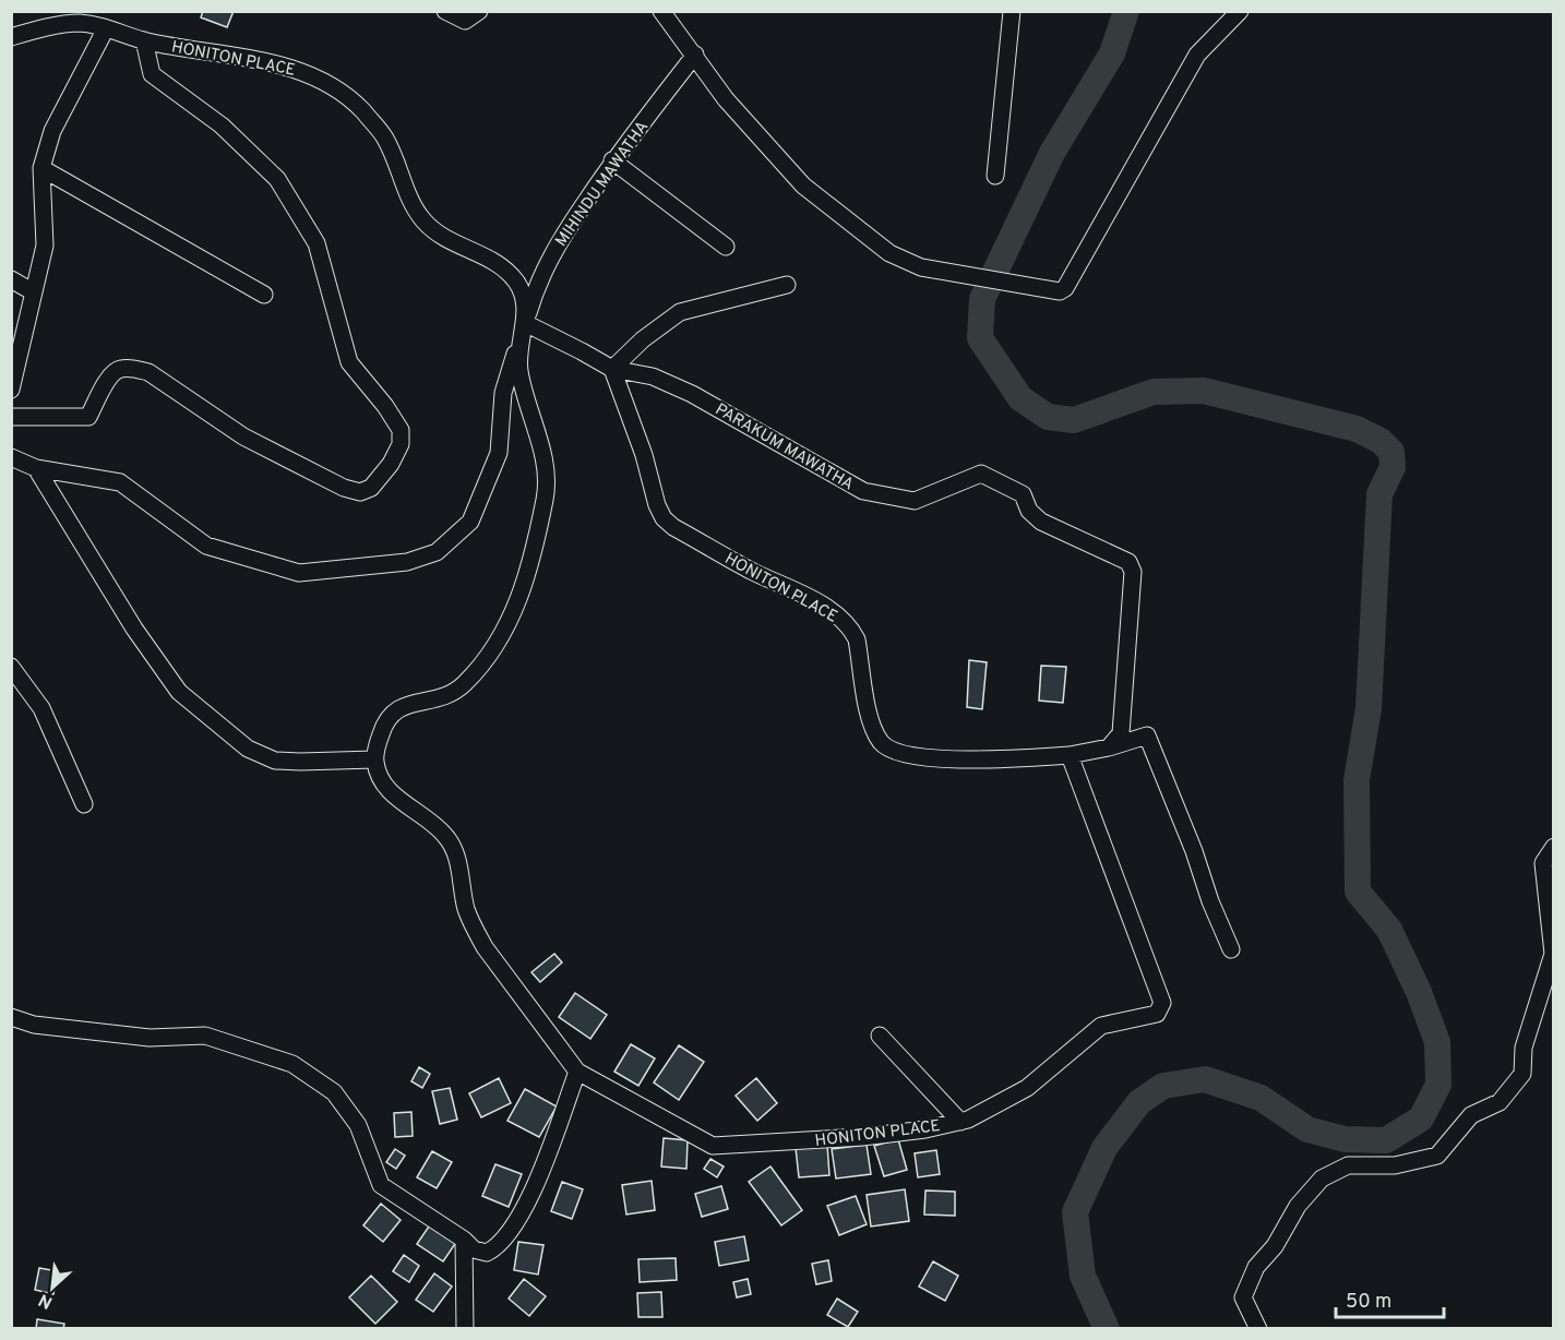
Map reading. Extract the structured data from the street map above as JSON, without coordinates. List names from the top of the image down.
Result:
{
  "streets": {
    "street": ["HONITON PLACE", "MIHINDU MAWATHA", "PARAKUM MAWATHA"]
  },
  "crossings": [
    ["HONITON PLACE", "MIHINDU MAWATHA"],
    ["HONITON PLACE", "PARAKUM MAWATHA"]
  ],
  "scale_bar": "50 m",
  "north": "bottom left"
}
